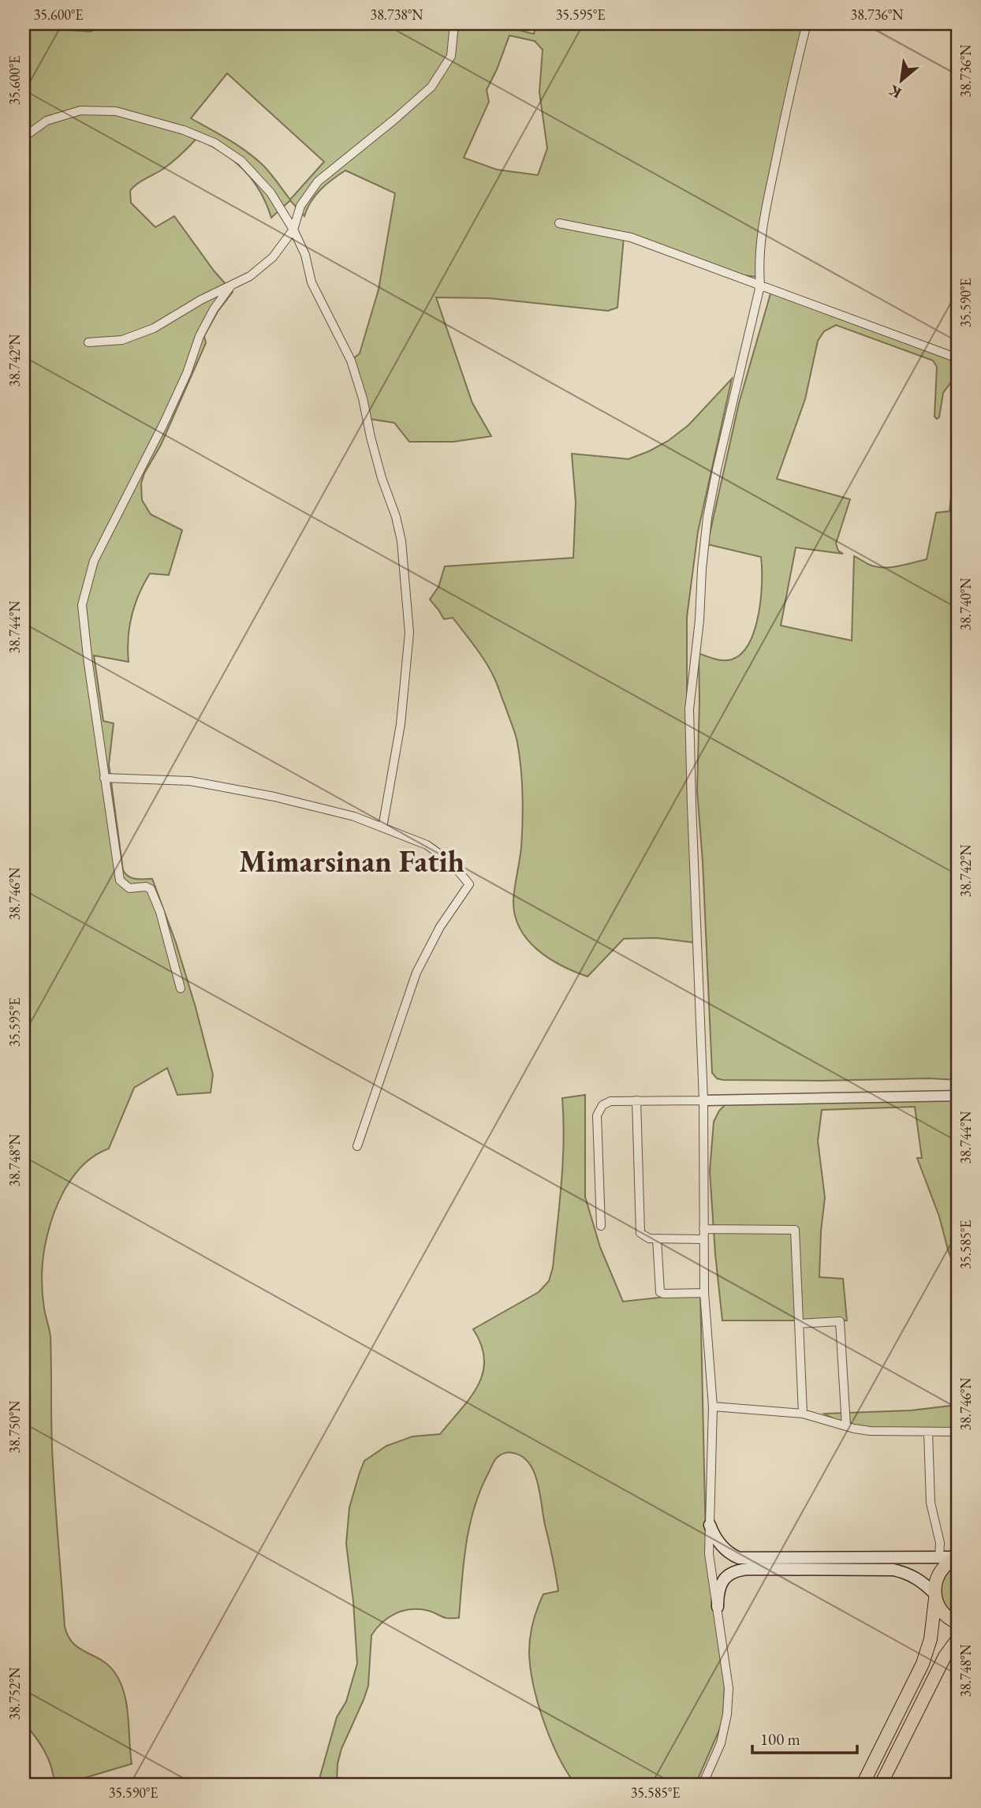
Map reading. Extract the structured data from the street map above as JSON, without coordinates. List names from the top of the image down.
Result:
{
  "districts": ["Mimarsinan Fatih"],
  "scale_bar": "100 m",
  "north": "bottom left",
  "coordinates": [
    "35.600°E",
    "38.738°N",
    "35.595°E",
    "38.736°N",
    "35.590°E",
    "38.742°N",
    "38.740°N",
    "38.744°N",
    "38.746°N",
    "38.748°N",
    "35.585°E",
    "38.750°N",
    "38.752°N"
  ]
}
